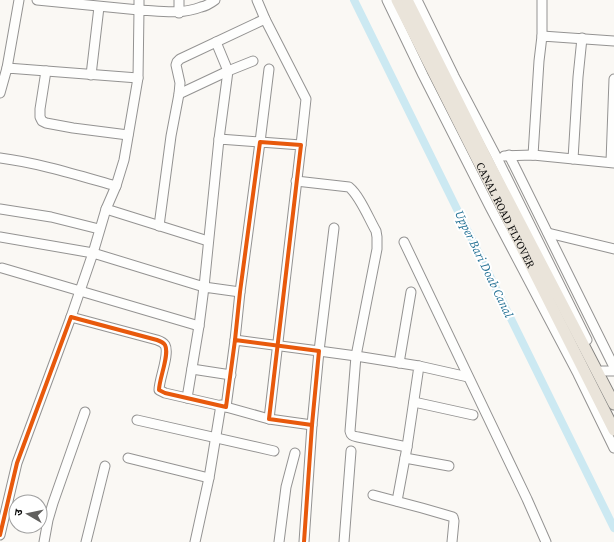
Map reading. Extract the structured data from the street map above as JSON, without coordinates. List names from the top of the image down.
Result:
{
  "streets": {
    "main road": ["CANAL ROAD FLYOVER"]
  },
  "water": ["Upper Bari Doab Canal"],
  "north": "left"
}
